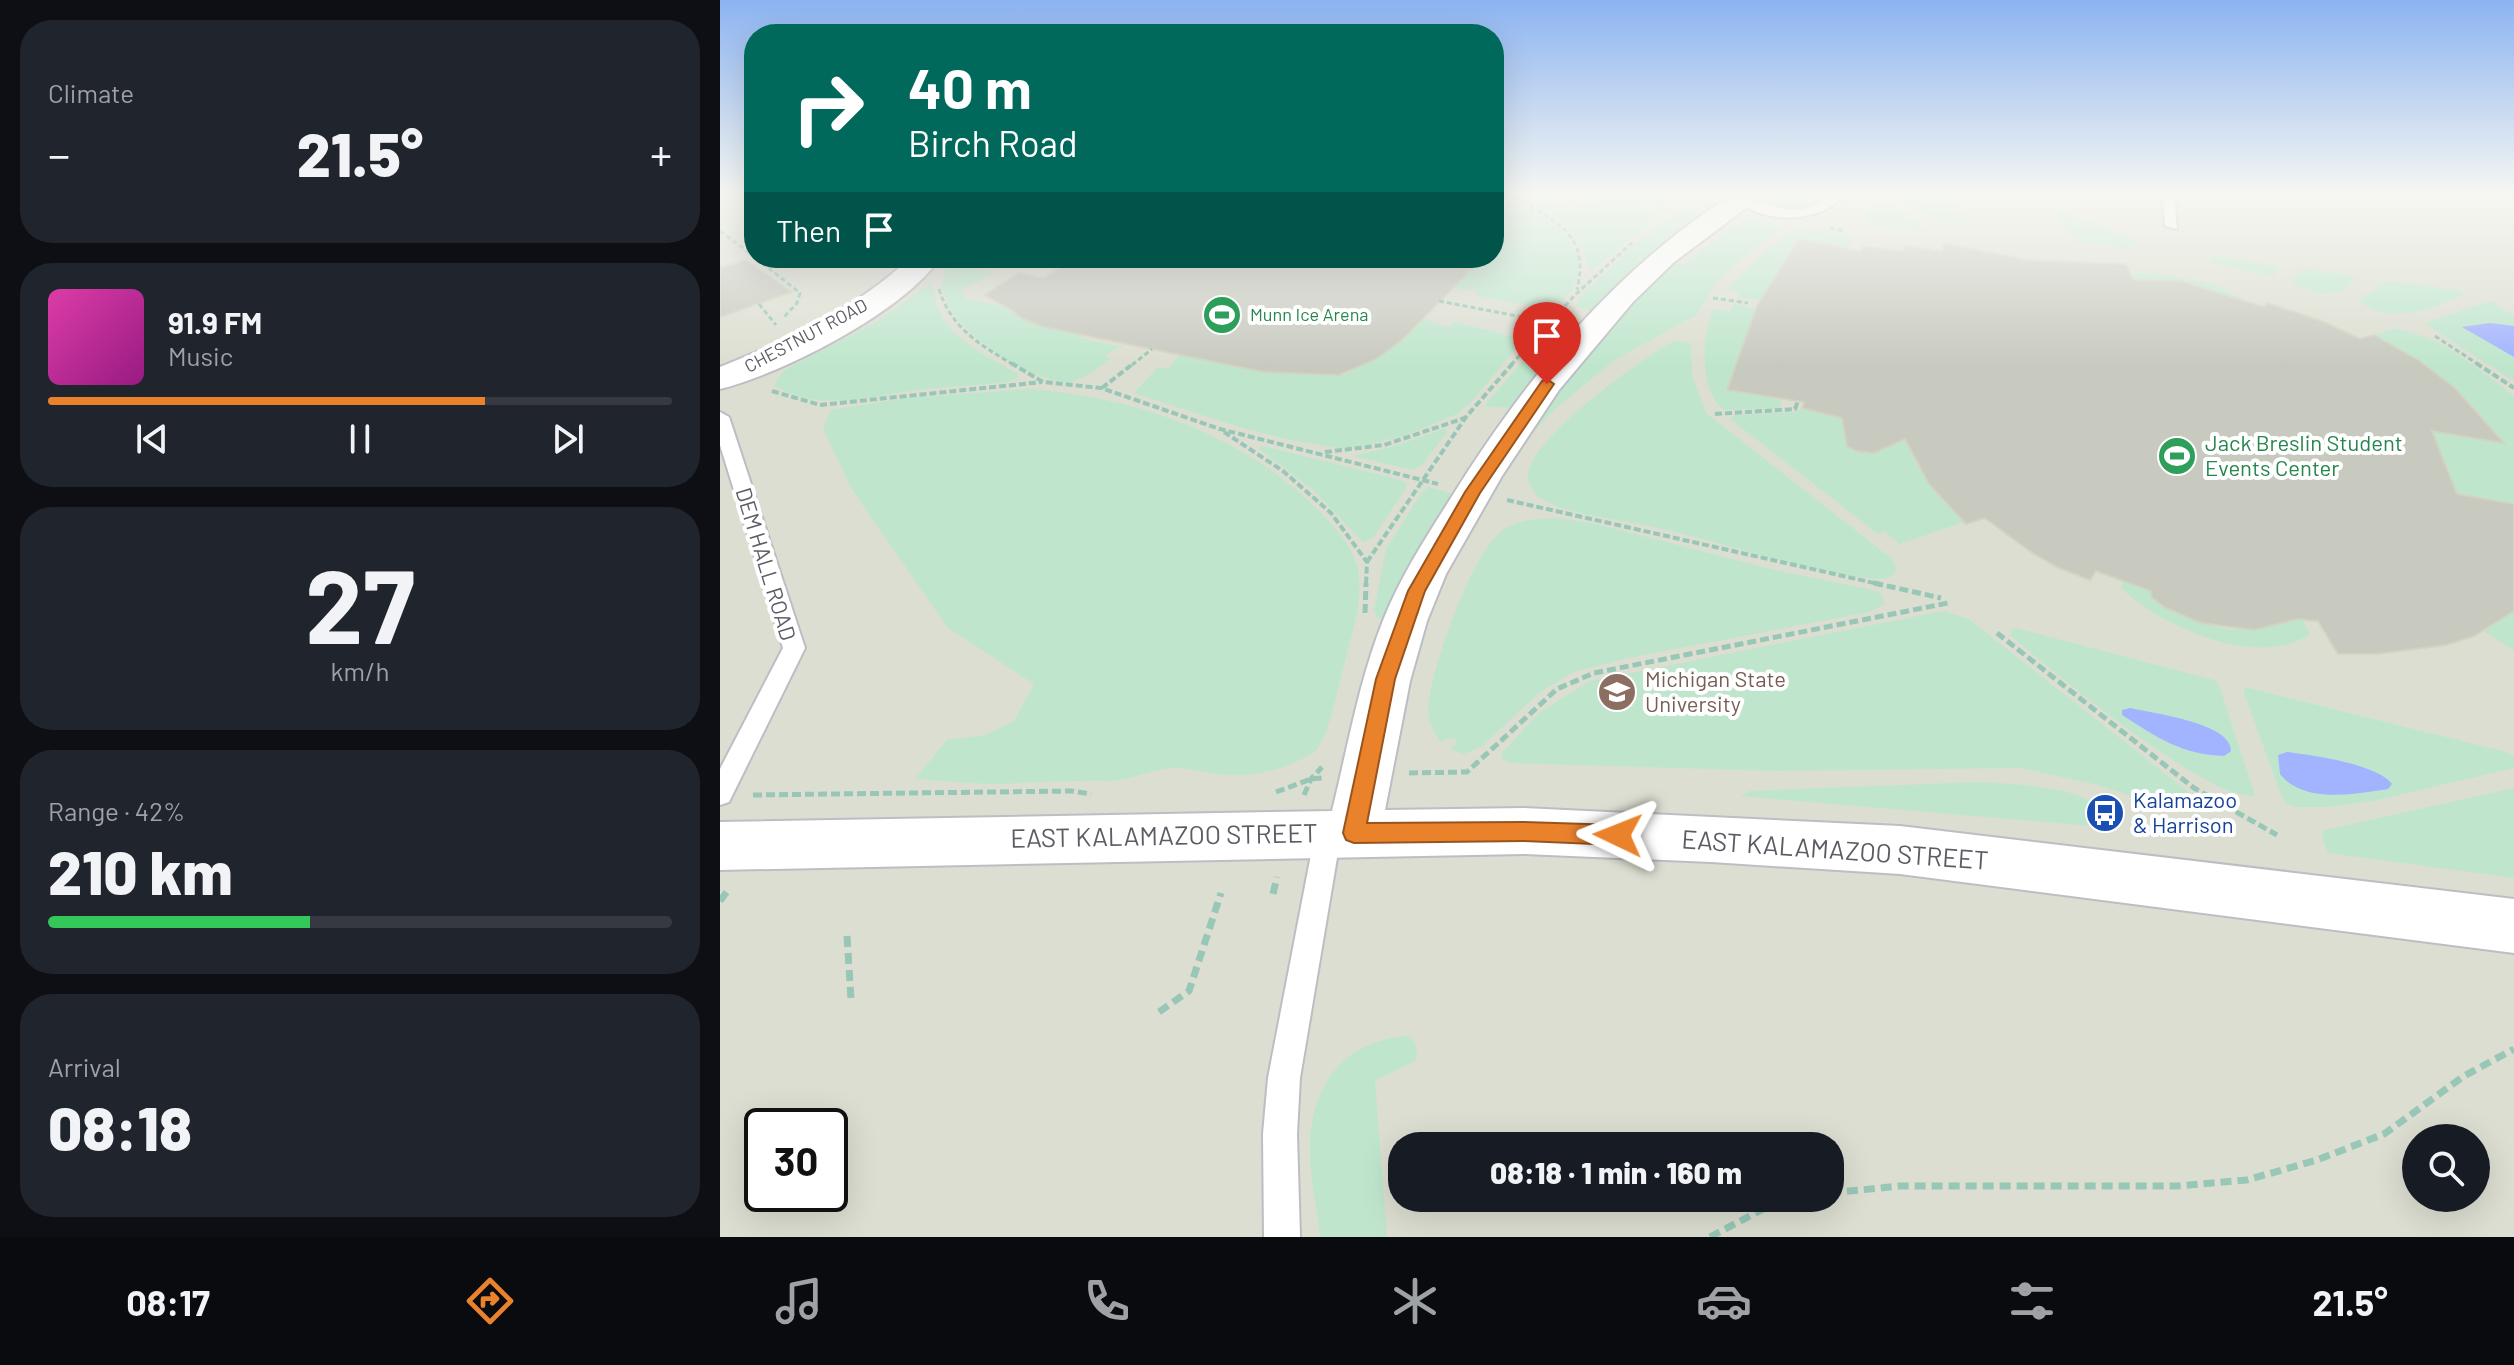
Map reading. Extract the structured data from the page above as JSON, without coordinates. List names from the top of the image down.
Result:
{
  "streets": {
    "street": ["CHESTNUT ROAD", "EAST KALAMAZOO STREET"],
    "lane": ["DEM HALL ROAD"]
  },
  "places": {
    "sports": ["Munn Ice Arena", "Jack Breslin Student Events Center"],
    "school or university": ["Michigan State University"],
    "bus stop": ["Kalamazoo & Harrison"]
  },
  "page": {
    "tile": [
      "Climate",
      ["27", "km/h"],
      ["Range · 42%", "210 km"],
      ["Arrival", "08:18"]
    ],
    "turn": ["40 m", "Birch Road"],
    "heat": ["−", "21.5°", "+"],
    "then": "Then",
    "song": ["91.9 FM", "Music"],
    "limit": "30",
    "trip": "08:18 · 1 min · 160 m",
    "tabs": ["08:17", "21.5°"]
  }
}
